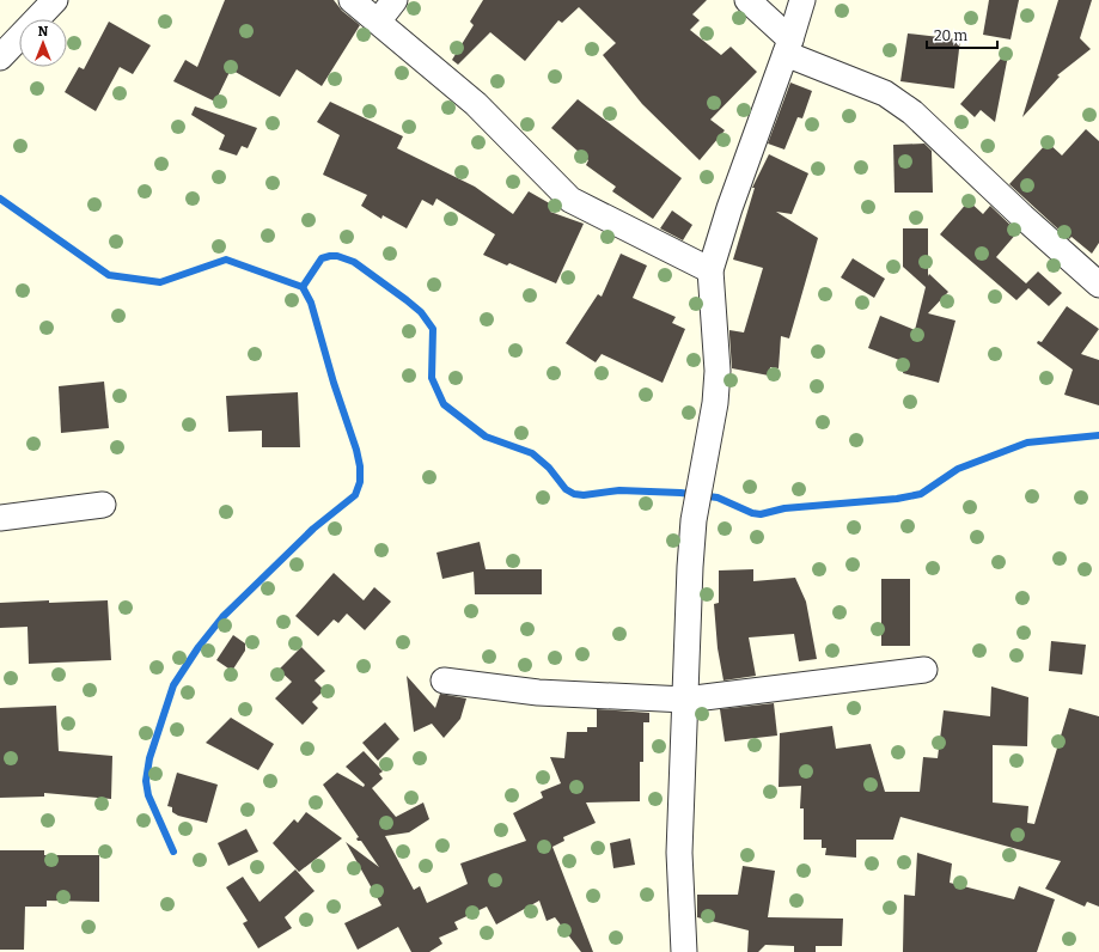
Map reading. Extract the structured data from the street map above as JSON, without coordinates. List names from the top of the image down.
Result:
{
  "scale_bar": "20 m",
  "north": "top"
}
